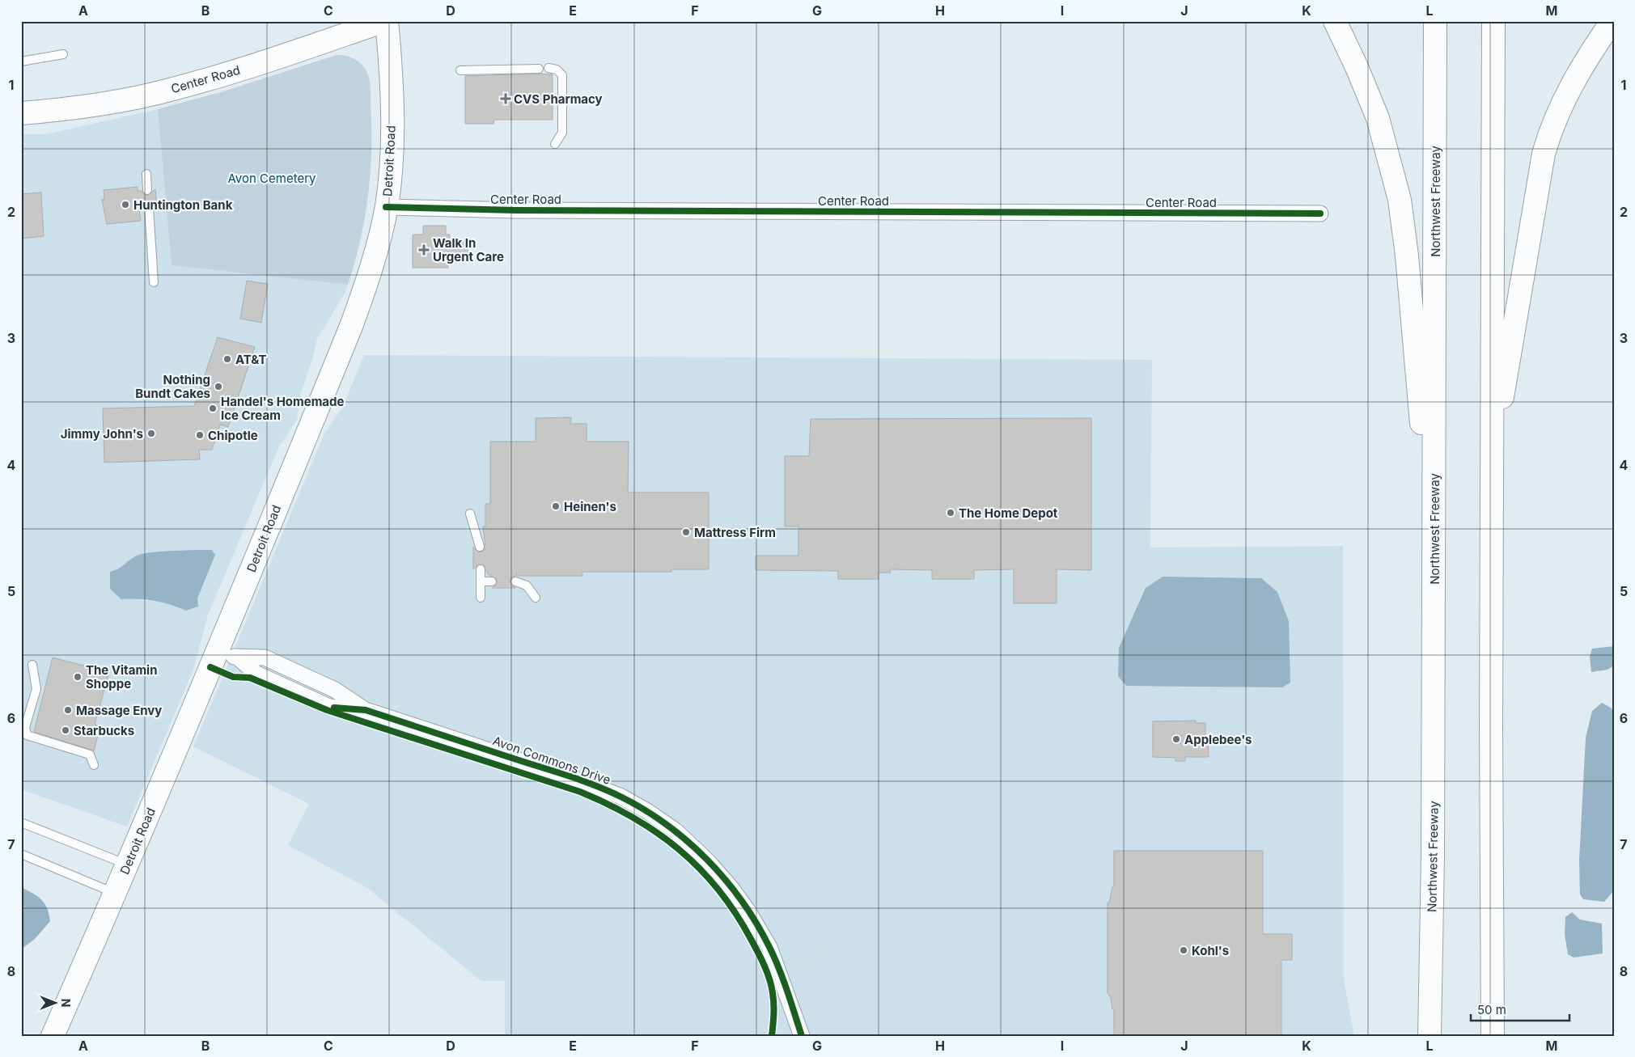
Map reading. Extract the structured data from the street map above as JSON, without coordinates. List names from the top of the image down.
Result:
{
  "streets": {
    "main road": ["Center Road", "Detroit Road", "Northwest Freeway"],
    "street": ["Avon Commons Drive"]
  },
  "crossings": [
    ["Center Road", "Detroit Road"],
    ["Detroit Road", "Avon Commons Drive"]
  ],
  "parks": ["Avon Cemetery"],
  "places": {
    "health": ["CVS Pharmacy", "Walk In Urgent Care"],
    "other": [
      "Huntington Bank",
      "AT&T",
      "Nothing Bundt Cakes",
      "Handel's Homemade Ice Cream",
      "Jimmy John's",
      "Chipotle",
      "Heinen's",
      "The Home Depot",
      "Mattress Firm",
      "The Vitamin Shoppe",
      "Massage Envy",
      "Starbucks",
      "Applebee's",
      "Kohl's"
    ]
  },
  "scale_bar": "50 m",
  "north": "right",
  "grid": {
    "columns": [
      "A",
      "B",
      "C",
      "D",
      "E",
      "F",
      "G",
      "H",
      "I",
      "J",
      "K",
      "L",
      "M"
    ],
    "rows": [
      "1",
      "2",
      "3",
      "4",
      "5",
      "6",
      "7",
      "8"
    ]
  }
}
